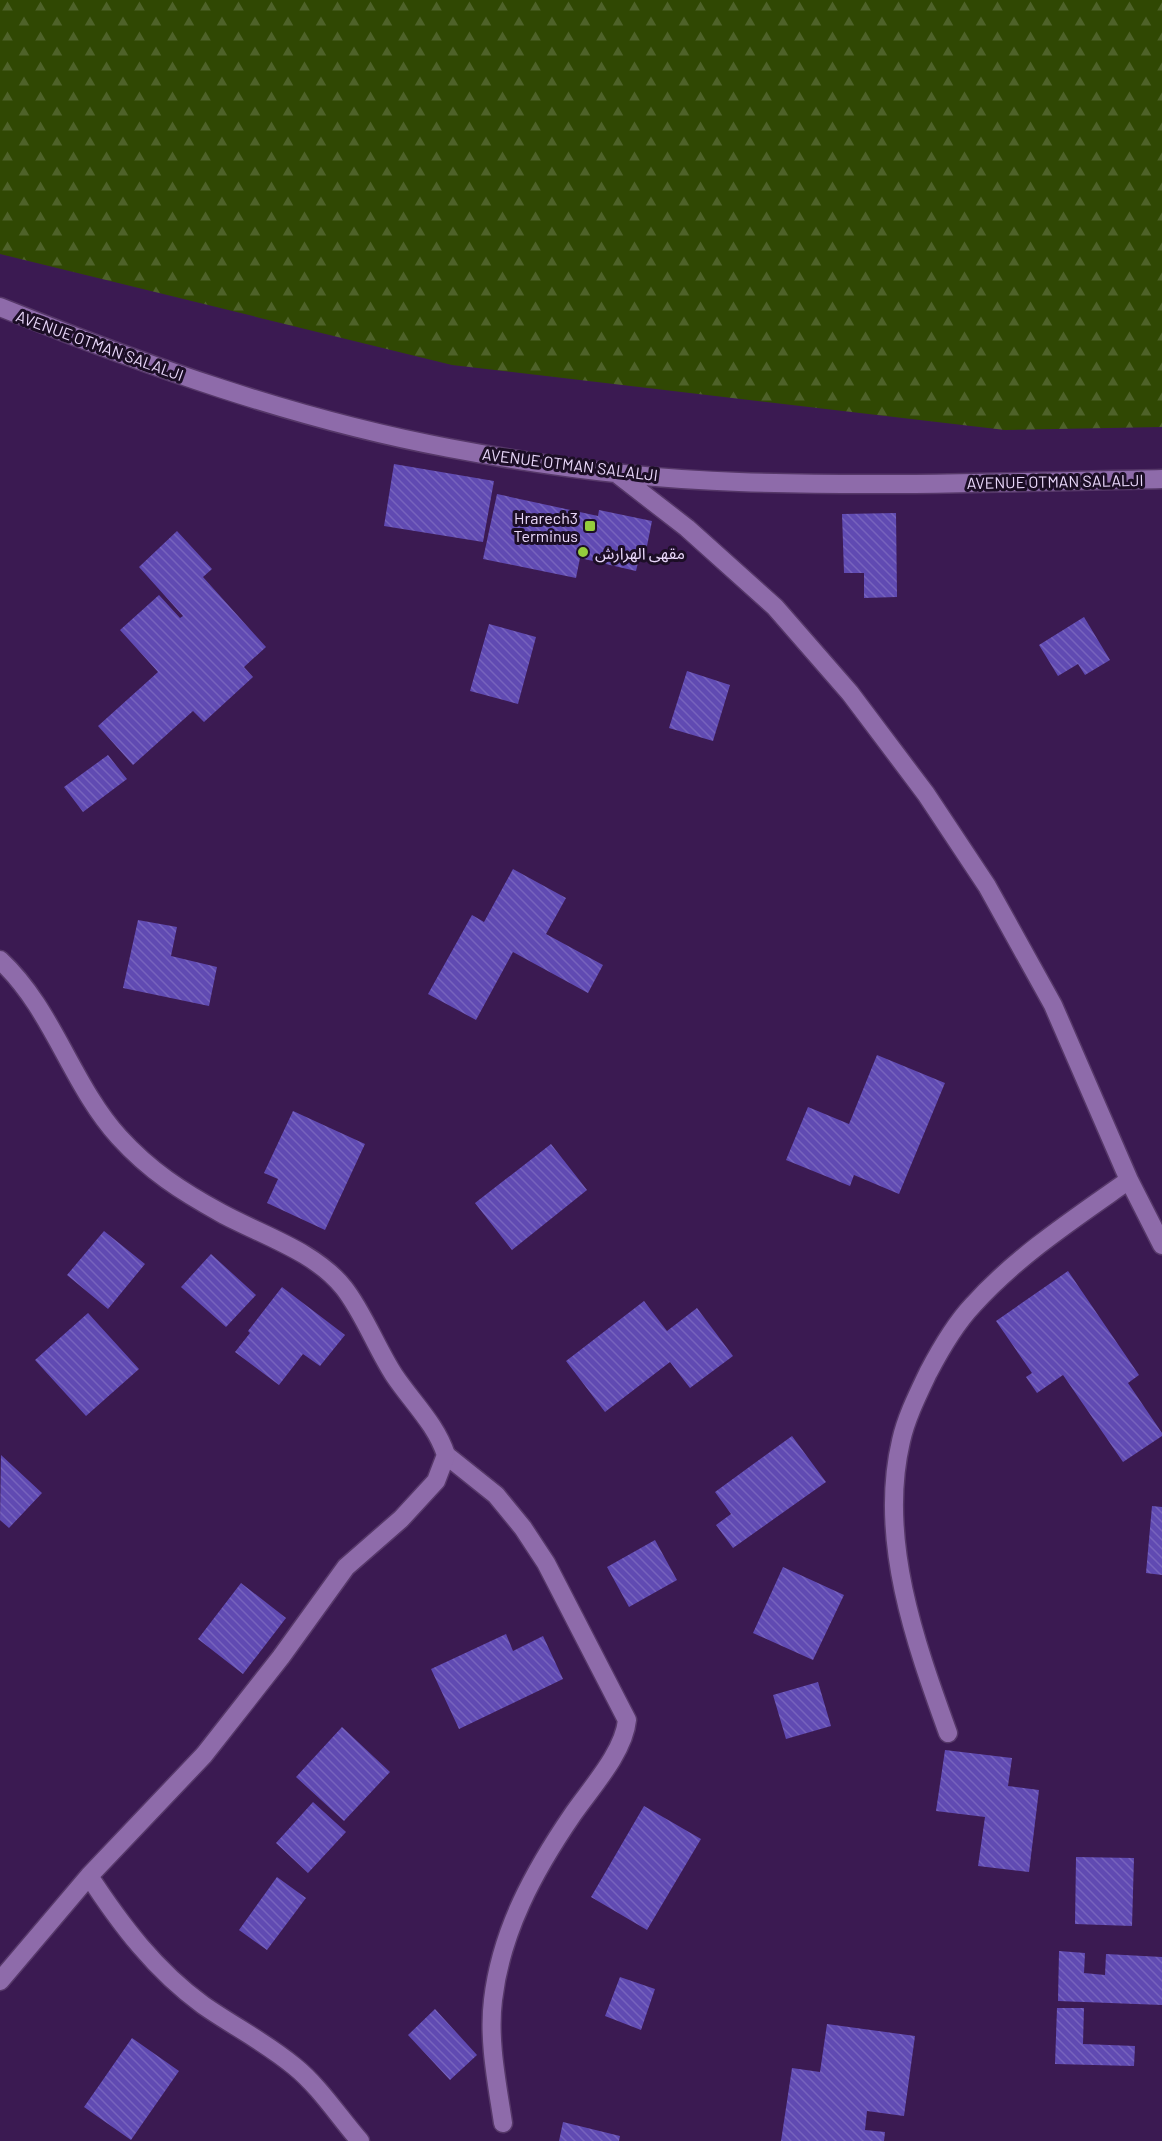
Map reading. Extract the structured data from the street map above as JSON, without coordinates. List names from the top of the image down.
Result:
{
  "streets": {
    "street": ["AVENUE OTMAN SALALJI"]
  },
  "places": {
    "transit": ["Hrarech3 Terminus"],
    "other": ["مقهى الهرارش"]
  }
}
